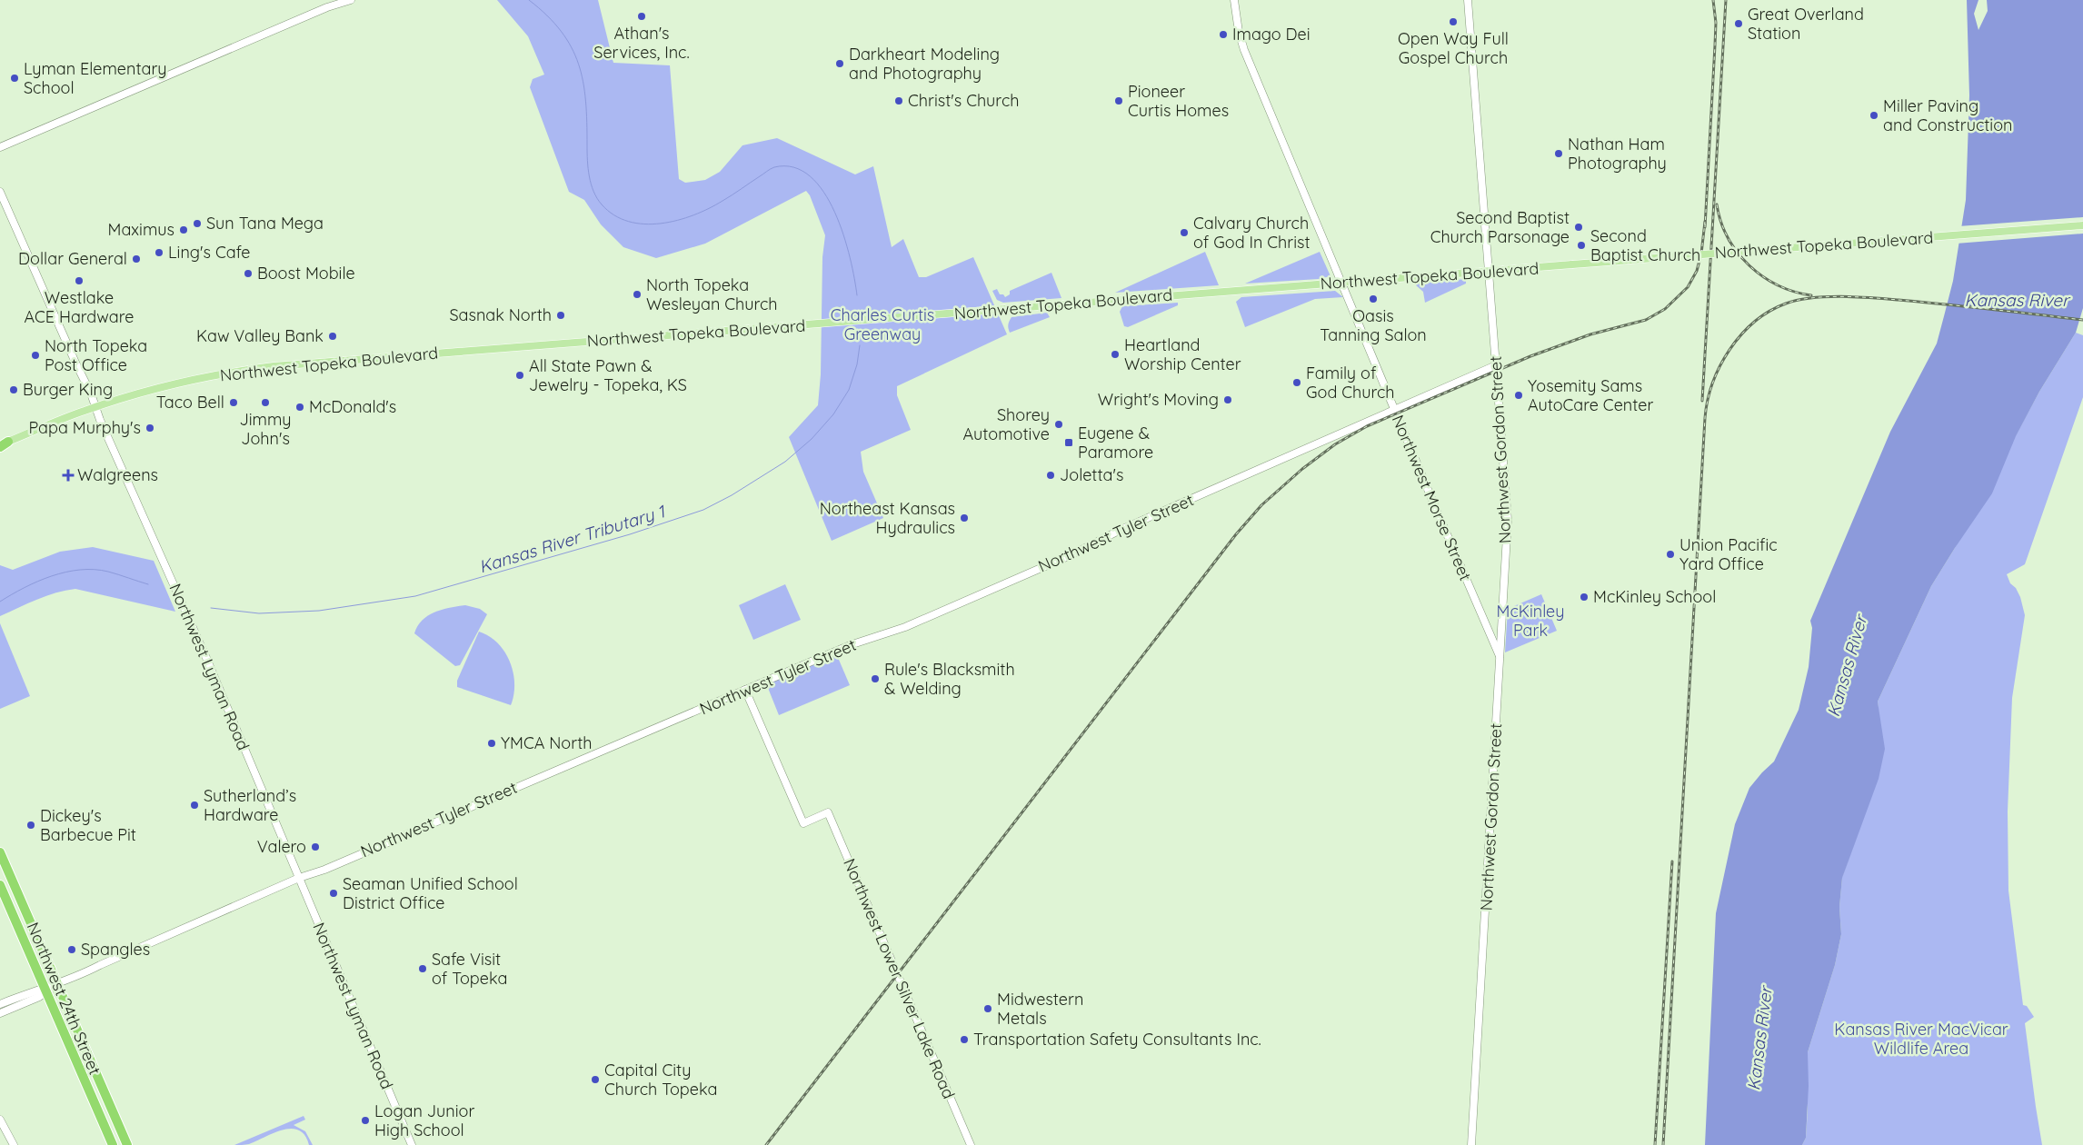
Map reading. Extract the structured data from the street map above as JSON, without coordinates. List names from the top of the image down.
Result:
{
  "streets": {
    "highway": ["Northwest 24th Street"],
    "main road": [
      "Northwest Topeka Boulevard",
      "Northwest Gordon Street",
      "Northwest Morse Street",
      "Northwest Tyler Street",
      "Northwest Lyman Road",
      "Northwest Lower Silver Lake Road"
    ]
  },
  "crossings": [
    ["Northwest Topeka Boulevard", "Northwest Gordon Street"],
    ["Northwest Topeka Boulevard", "Northwest Morse Street"],
    ["Northwest Topeka Boulevard", "Northwest Lyman Road"],
    ["Northwest Gordon Street", "Northwest Morse Street"],
    ["Northwest Gordon Street", "Northwest Tyler Street"],
    ["Northwest Morse Street", "Northwest Tyler Street"],
    ["Northwest Tyler Street", "Northwest Lyman Road"],
    ["Northwest Tyler Street", "Northwest Lower Silver Lake Road"],
    ["Northwest Tyler Street", "Northwest 24th Street"]
  ],
  "water": ["Kansas River", "Kansas River Tributary 1"],
  "parks": ["Charles Curtis Greenway", "McKinley Park", "Kansas River MacVicar Wildlife Area"],
  "places": {
    "other": [
      "Athan's Services, Inc.",
      "Open Way Full Gospel Church",
      "Great Overland Station",
      "Imago Dei",
      "Darkheart Modeling and Photography",
      "Lyman Elementary School",
      "Christ's Church",
      "Pioneer Curtis Homes",
      "Miller Paving and Construction",
      "Nathan Ham Photography",
      "Sun Tana Mega",
      "Second Baptist Church Parsonage",
      "Maximus",
      "Calvary Church of God In Christ",
      "Second Baptist Church",
      "Ling's Cafe",
      "Dollar General",
      "Boost Mobile",
      "Westlake ACE Hardware",
      "North Topeka Wesleyan Church",
      "Oasis Tanning Salon",
      "Sasnak North",
      "Kaw Valley Bank",
      "Heartland Worship Center",
      "North Topeka Post Office",
      "All State Pawn & Jewelry - Topeka, KS",
      "Family of God Church",
      "Burger King",
      "Yosemity Sams AutoCare Center",
      "Wright's Moving",
      "Taco Bell",
      "Jimmy John's",
      "McDonald's",
      "Shorey Automotive",
      "Papa Murphy's",
      "Joletta's",
      "Northeast Kansas Hydraulics",
      "Union Pacific Yard Office",
      "McKinley School",
      "Rule's Blacksmith & Welding",
      "YMCA North",
      "Sutherland’s Hardware",
      "Dickey's Barbecue Pit",
      "Valero",
      "Seaman Unified School District Office",
      "Spangles",
      "Safe Visit of Topeka",
      "Midwestern Metals",
      "Transportation Safety Consultants Inc.",
      "Capital City Church Topeka",
      "Logan Junior High School"
    ],
    "transit": ["Eugene & Paramore"],
    "health": ["Walgreens"]
  }
}
